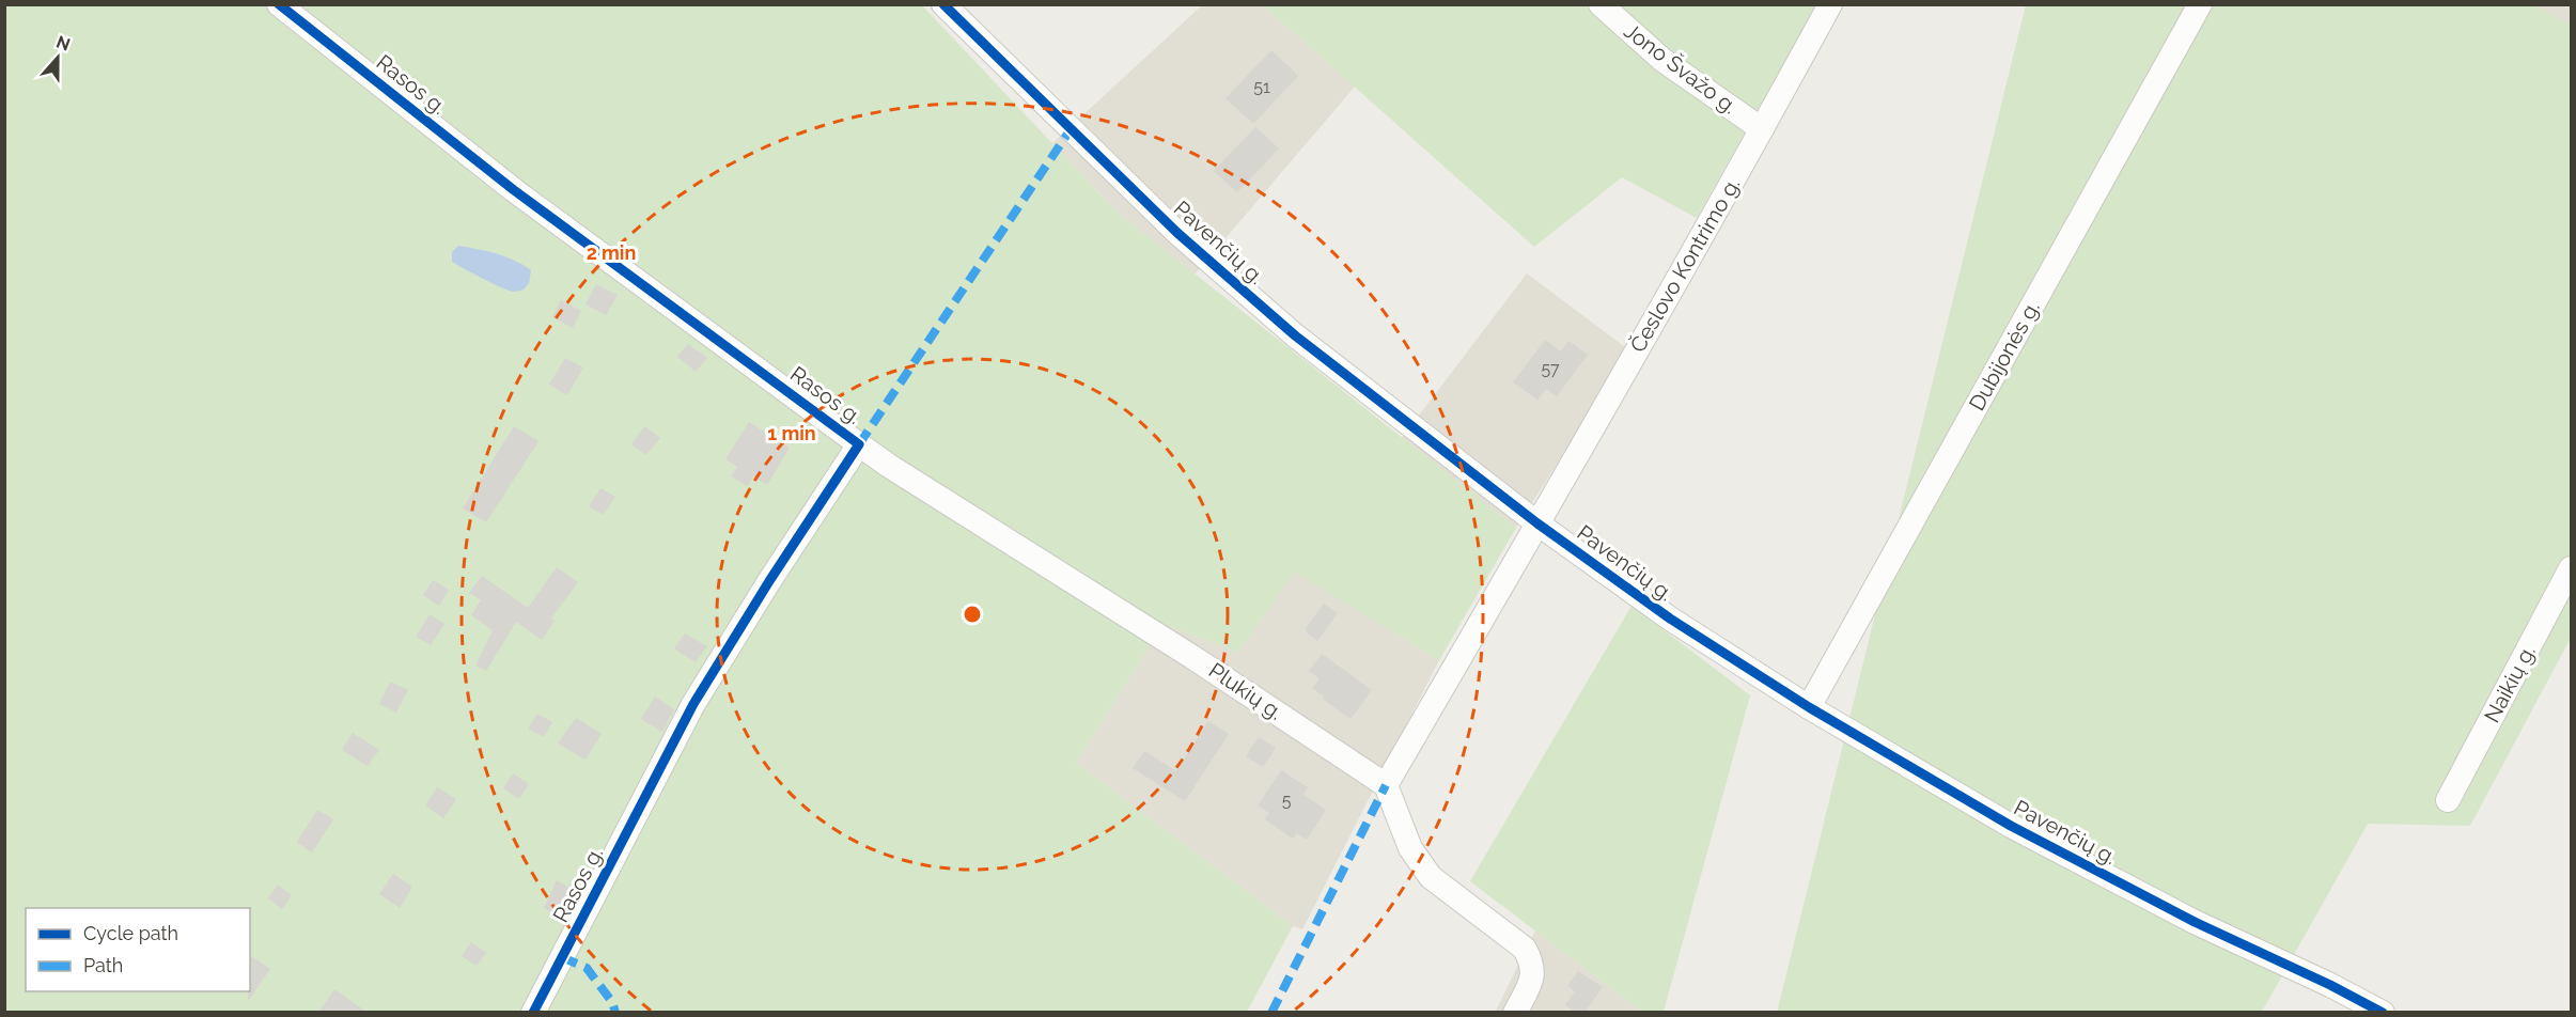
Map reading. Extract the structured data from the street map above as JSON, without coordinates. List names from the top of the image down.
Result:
{
  "streets": {
    "street": [
      "Jono Švažo g.",
      "Rasos g.",
      "Pavenčių g.",
      "Česlovo Kontrimo g.",
      "Dubijonės g.",
      "Naikių g.",
      "Plukių g."
    ]
  },
  "crossings": [
    ["Jono Švažo g.", "Česlovo Kontrimo g."],
    ["Rasos g.", "Plukių g."],
    ["Pavenčių g.", "Česlovo Kontrimo g."],
    ["Pavenčių g.", "Dubijonės g."],
    ["Česlovo Kontrimo g.", "Plukių g."]
  ],
  "house_numbers": ["51", "57", "5"],
  "legend": ["Cycle path", "Path"],
  "north": "top",
  "rings": ["2 min", "1 min"]
}
